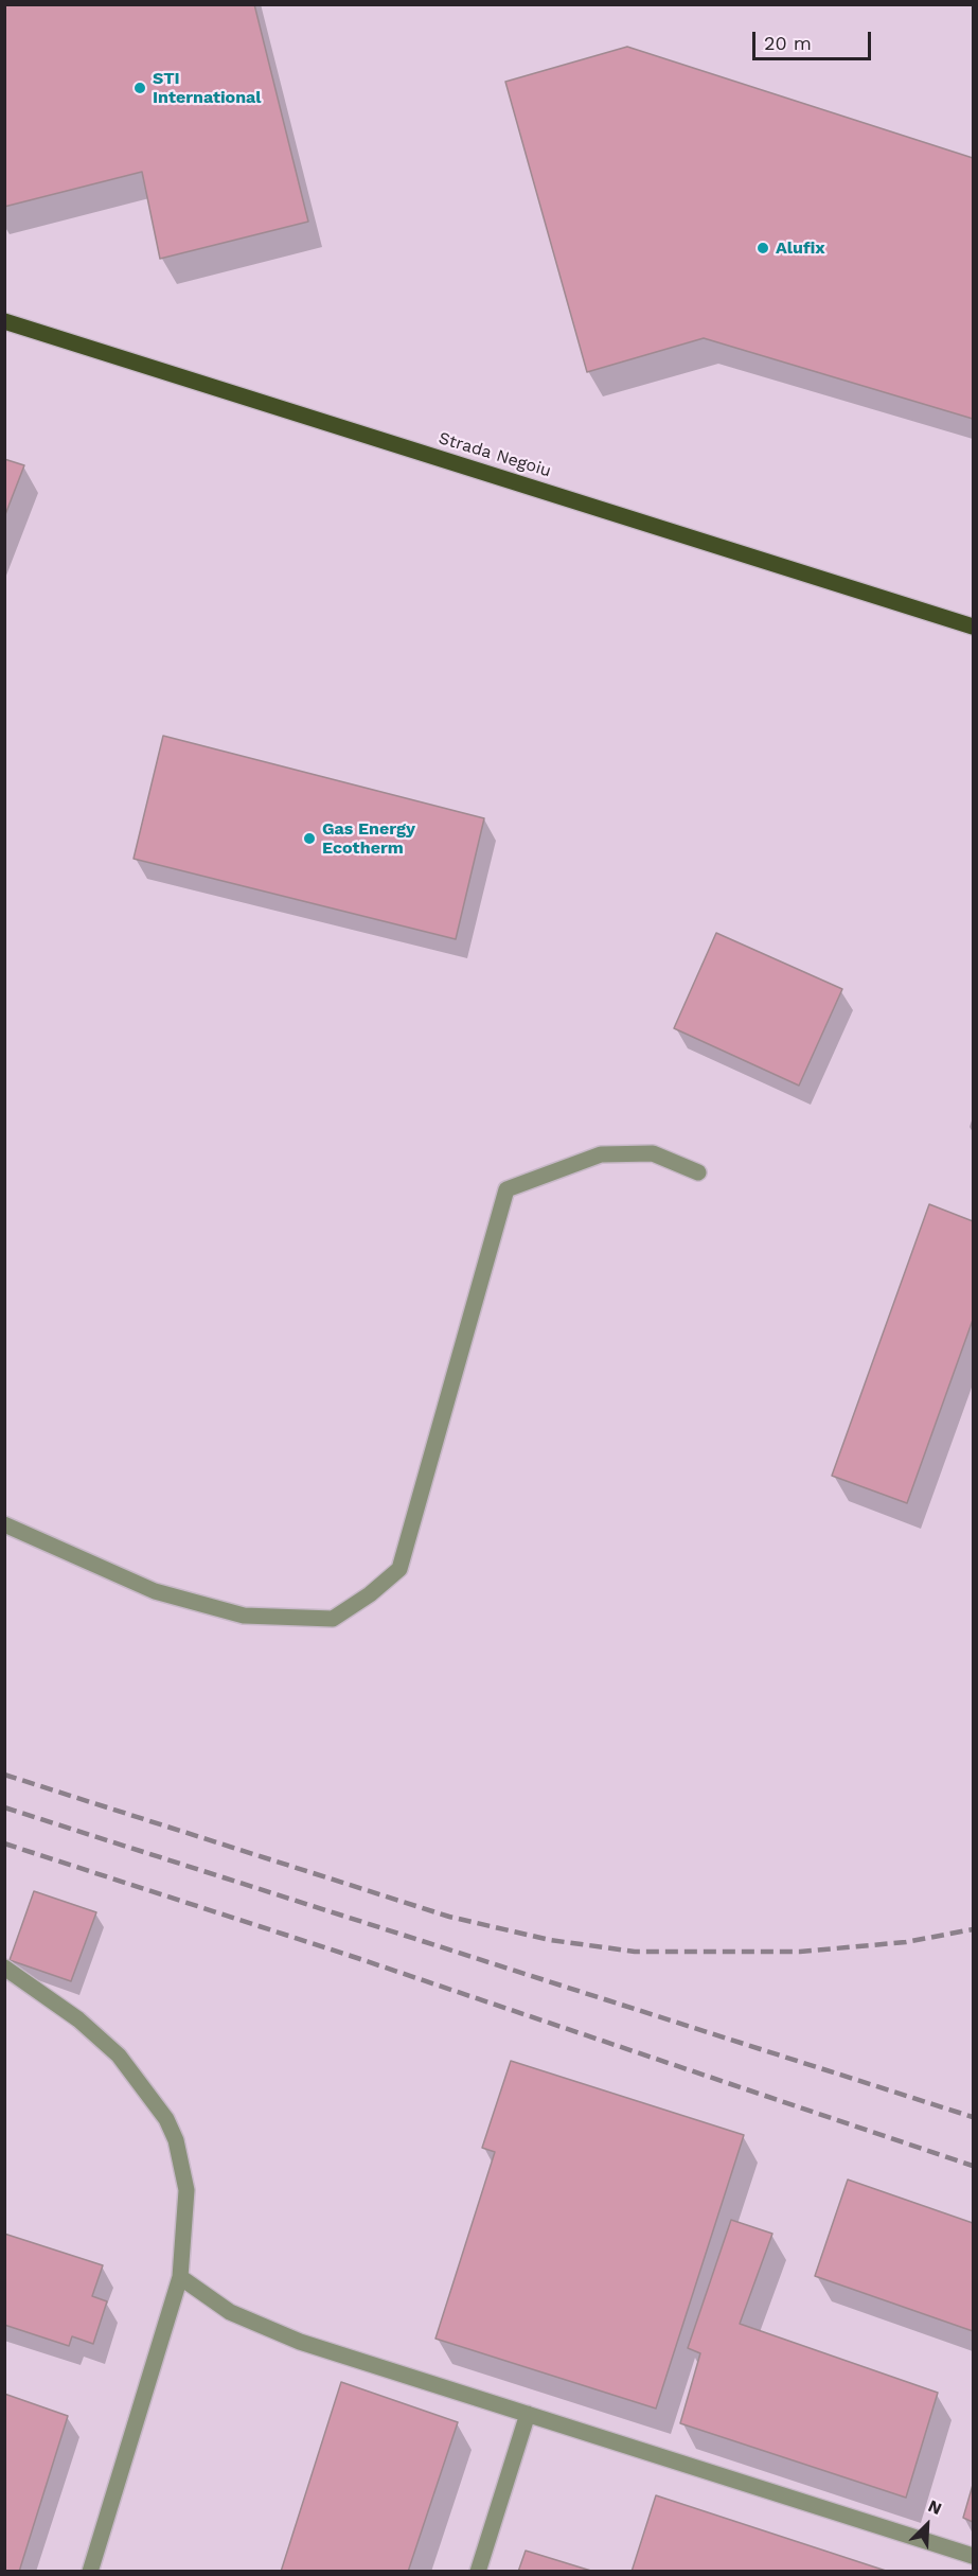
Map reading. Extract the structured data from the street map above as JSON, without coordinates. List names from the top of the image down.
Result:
{
  "streets": {
    "main road": ["Strada Negoiu"]
  },
  "places": ["STI International", "Alufix", "Gas Energy Ecotherm"],
  "scale_bar": "20 m",
  "north": "top right"
}
